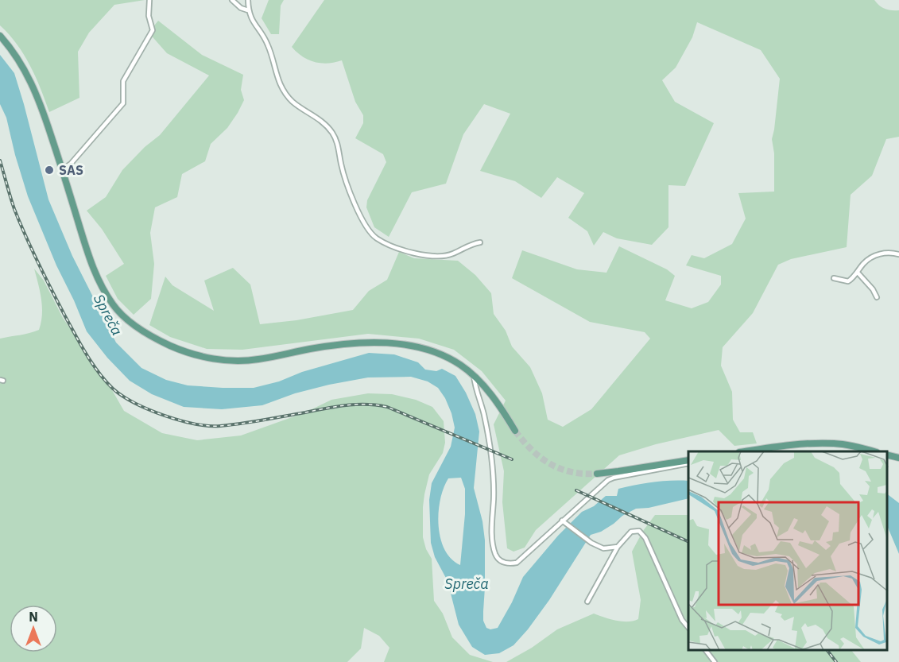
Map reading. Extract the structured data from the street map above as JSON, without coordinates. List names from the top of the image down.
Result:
{
  "water": ["Spreča"],
  "places": ["SAS"],
  "north": "top"
}
